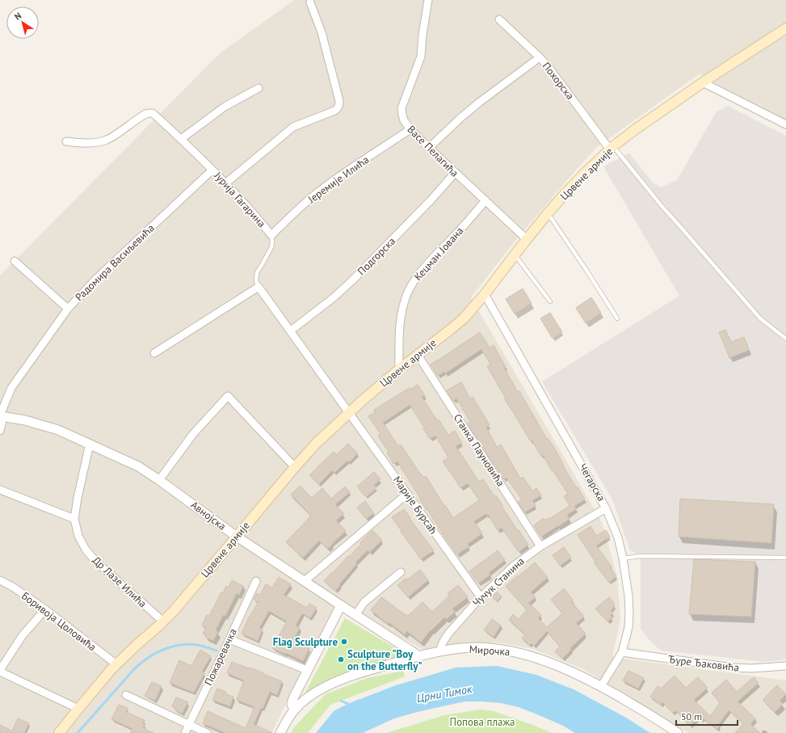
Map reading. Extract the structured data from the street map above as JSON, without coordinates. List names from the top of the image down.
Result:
{
  "streets": {
    "main road": ["Црвене армије"],
    "street": [
      "Похорска",
      "Васе Пелагића",
      "Јеремије Илића",
      "Јурија Гагарина",
      "Кецман Јована",
      "Подгорска",
      "Радомира Васиљевића",
      "Станка Пауновића",
      "Чегарска",
      "Марије Бурсаћ",
      "Авнојска",
      "Др Лазе Илића",
      "Чучук Станина",
      "Боривоја Цоловића",
      "Мирочка",
      "Пожаревачка",
      "Ђуре Ђаковића"
    ]
  },
  "crossings": [
    ["Похорска", "Црвене армије"],
    ["Васе Пелагића", "Црвене армије"],
    ["Васе Пелагића", "Јеремије Илића"],
    ["Васе Пелагића", "Кецман Јована"],
    ["Васе Пелагића", "Подгорска"],
    ["Црвене армије", "Кецман Јована"],
    ["Црвене армије", "Станка Пауновића"],
    ["Црвене армије", "Чегарска"],
    ["Црвене армије", "Марије Бурсаћ"],
    ["Црвене армије", "Авнојска"],
    ["Црвене армије", "Др Лазе Илића"],
    ["Црвене армије", "Боривоја Цоловића"],
    ["Јеремије Илића", "Јурија Гагарина"],
    ["Јурија Гагарина", "Радомира Васиљевића"],
    ["Радомира Васиљевића", "Авнојска"],
    ["Станка Пауновића", "Чучук Станина"],
    ["Чегарска", "Чучук Станина"],
    ["Чегарска", "Мирочка"],
    ["Чегарска", "Ђуре Ђаковића"],
    ["Марије Бурсаћ", "Чучук Станина"],
    ["Авнојска", "Др Лазе Илића"],
    ["Авнојска", "Мирочка"],
    ["Чучук Станина", "Мирочка"]
  ],
  "water": ["Црни Тимок"],
  "parks": ["Попова плажа"],
  "places": ["Flag Sculpture", "Sculpture \"Boy on the Butterfly\""],
  "scale_bar": "50 m",
  "north": "top left"
}
